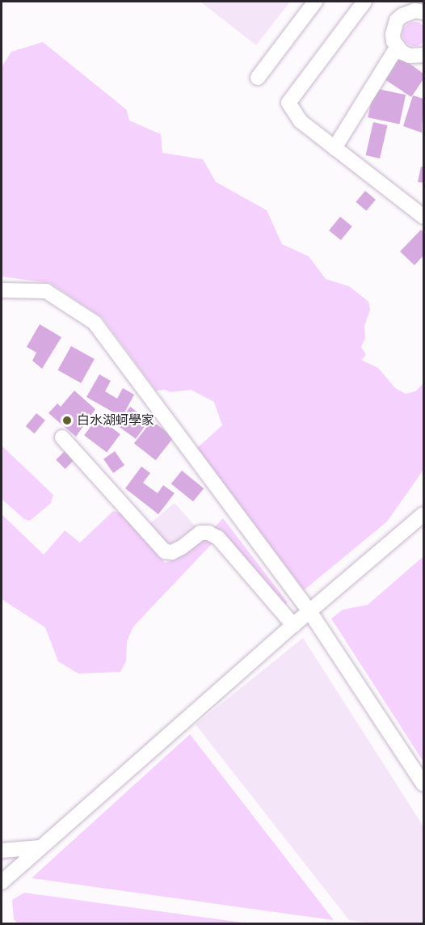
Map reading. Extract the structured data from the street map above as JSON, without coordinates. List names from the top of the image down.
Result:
{
  "places": ["白水湖蚵學家"]
}
